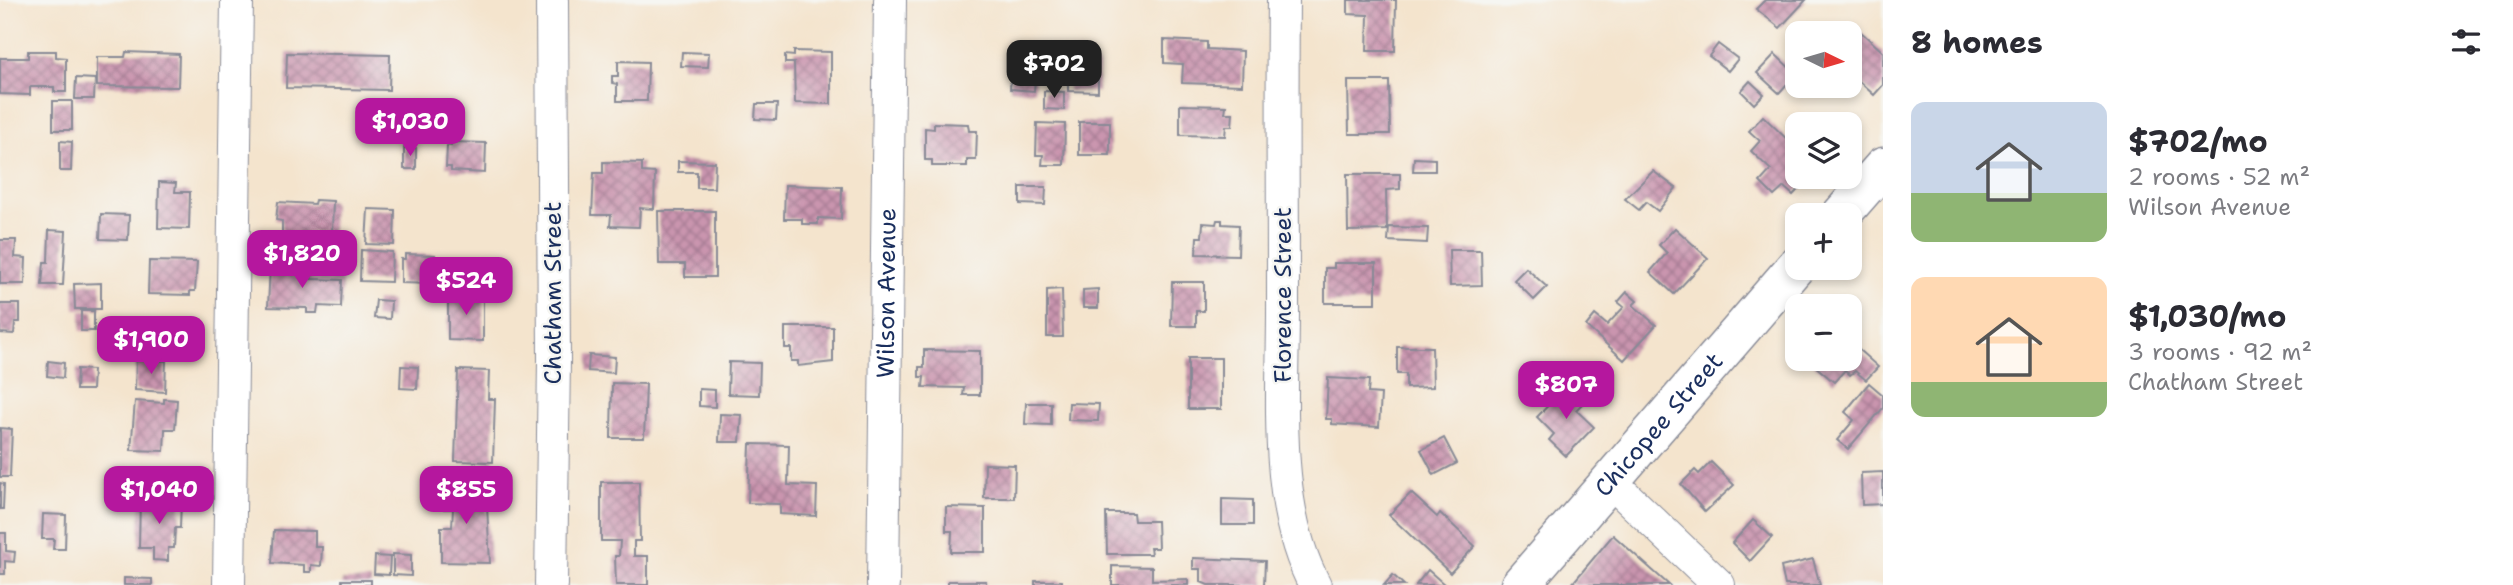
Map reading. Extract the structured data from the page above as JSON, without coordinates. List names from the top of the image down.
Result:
{
  "streets": {
    "main road": ["Chicopee Street"],
    "street": ["Wilson Avenue", "Chatham Street", "Florence Street"]
  },
  "north": "right",
  "page": {
    "heading": "8 homes",
    "map_buttons": ["+", "−"],
    "price": [
      "$702",
      "$1,030",
      "$1,820",
      "$524",
      "$1,900",
      "$807",
      "$1,040",
      "$855"
    ],
    "list": [
      {
        "name": "$702/mo",
        "note": "2 rooms · 52 m² · Wilson Avenue"
      },
      {
        "name": "$1,030/mo",
        "note": "3 rooms · 92 m² · Chatham Street"
      }
    ]
  }
}
